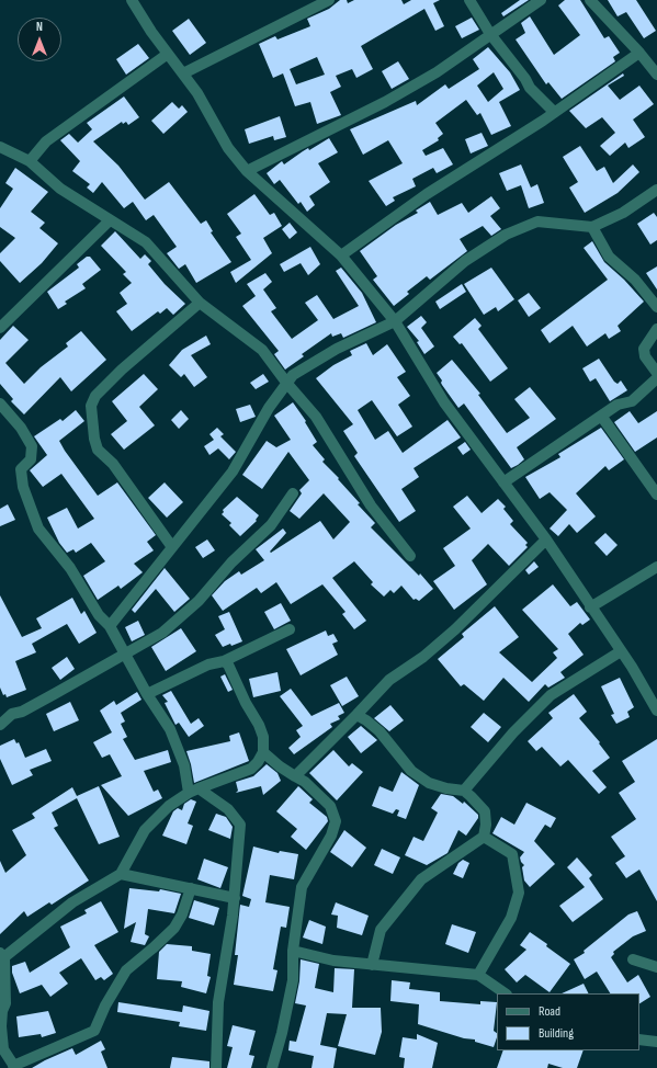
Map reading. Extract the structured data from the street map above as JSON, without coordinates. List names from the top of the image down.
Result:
{
  "legend": ["Road", "Building"],
  "north": "top"
}
